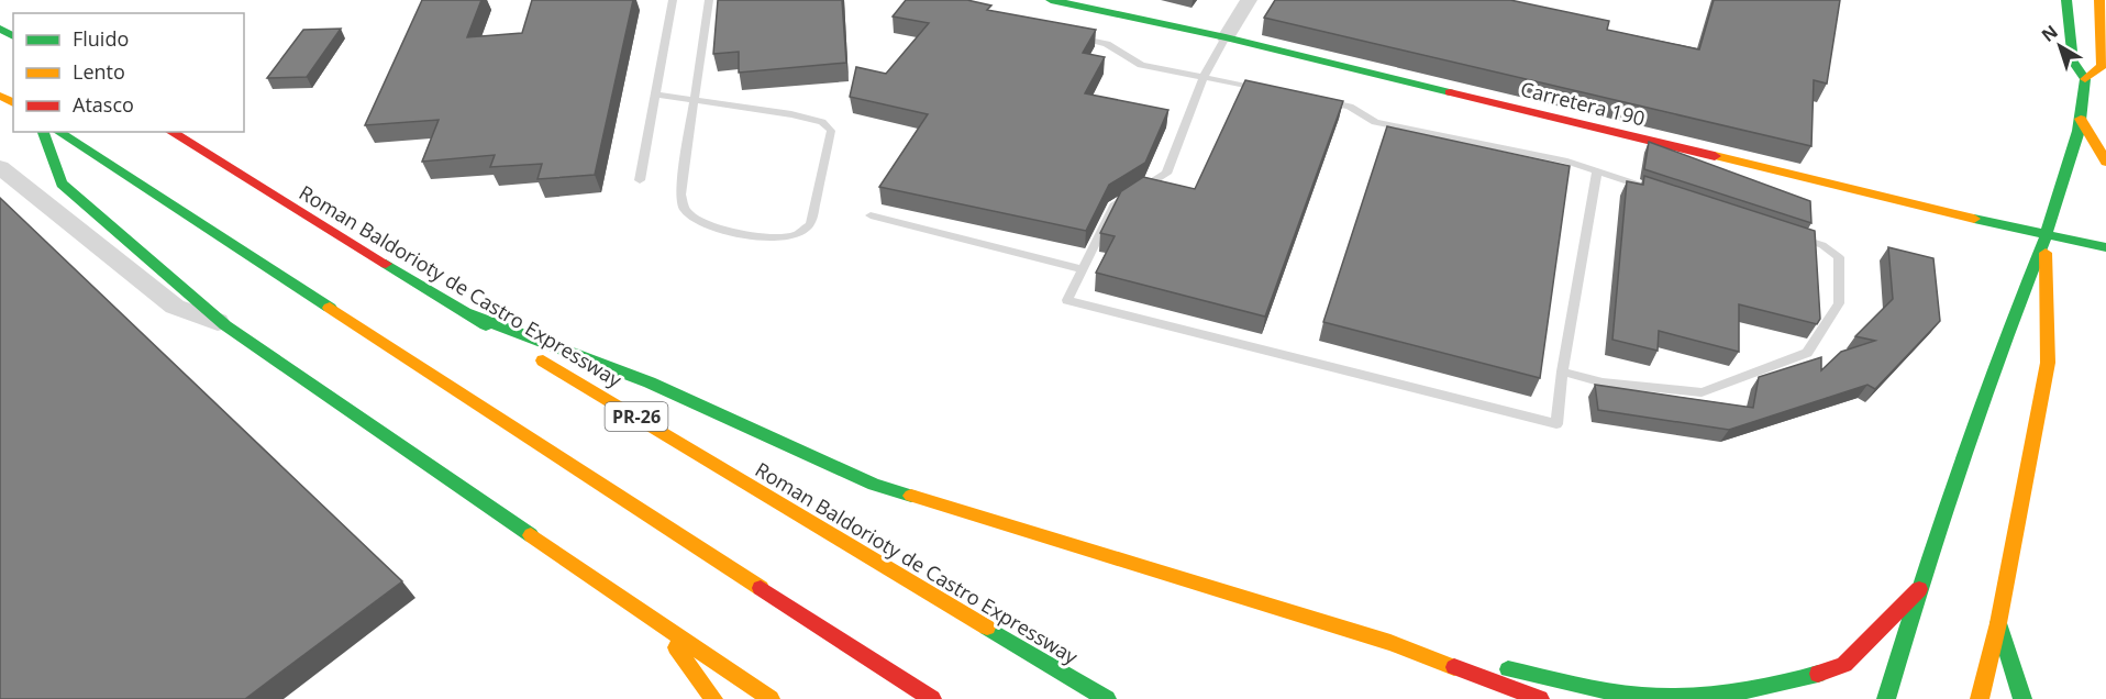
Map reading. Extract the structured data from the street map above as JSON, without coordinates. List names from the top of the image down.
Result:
{
  "streets": {
    "main road": ["Carretera 190", "Roman Baldorioty de Castro Expressway", "PR-26"]
  },
  "legend": ["Fluido", "Lento", "Atasco"],
  "north": "top left"
}
